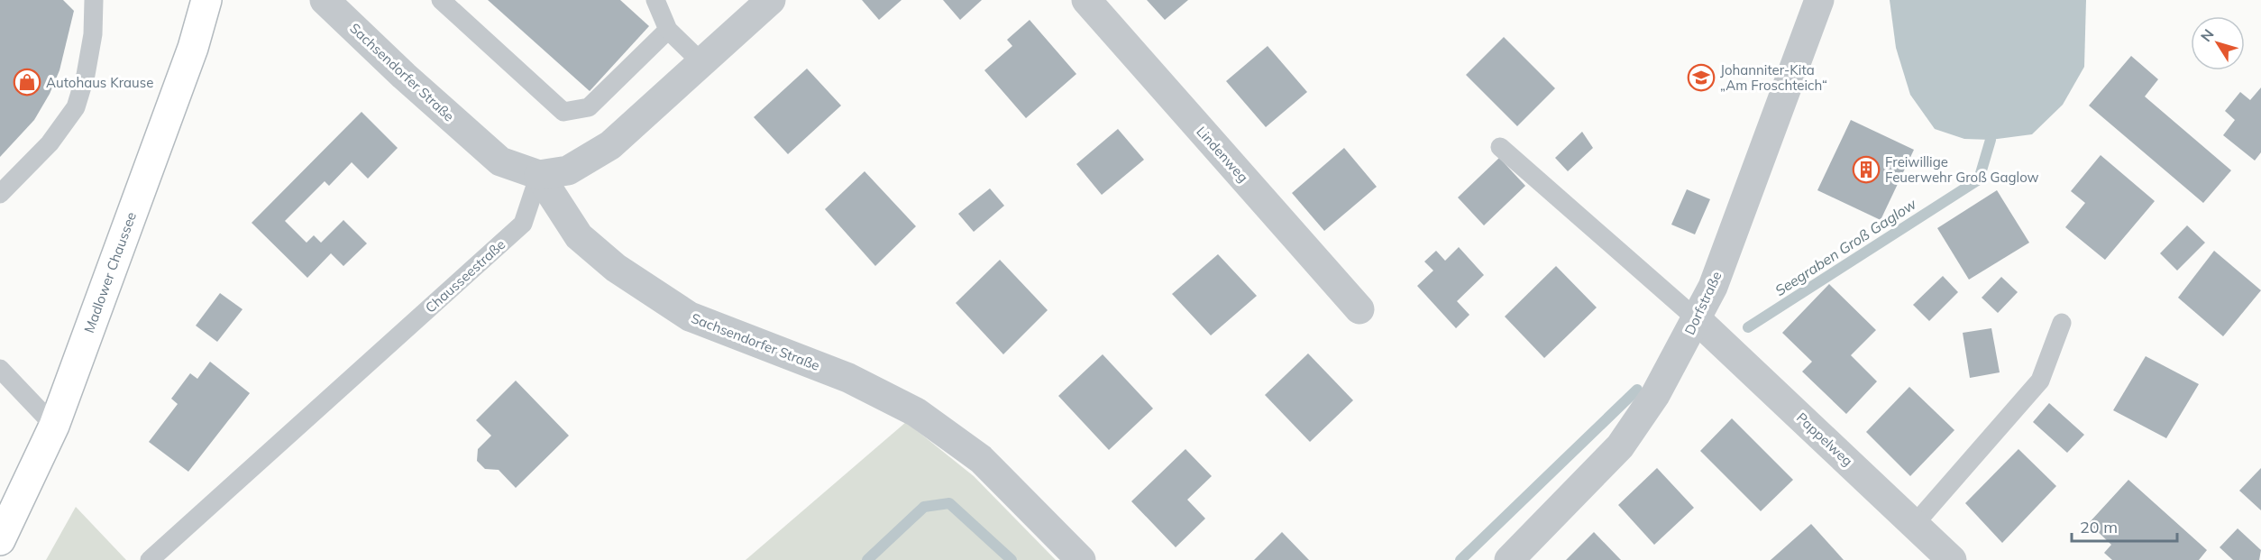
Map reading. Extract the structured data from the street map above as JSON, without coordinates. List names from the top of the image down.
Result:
{
  "streets": {
    "main road": ["Madlower Chaussee"],
    "street": [
      "Sachsendorfer Straße",
      "Lindenweg",
      "Dorfstraße",
      "Pappelweg"
    ],
    "lane": ["Chausseestraße"]
  },
  "crossings": [
    ["Sachsendorfer Straße", "Chausseestraße"],
    ["Dorfstraße", "Pappelweg"]
  ],
  "water": ["Seegraben Groß Gaglow"],
  "places": {
    "school or university": ["Johanniter-Kita „Am Froschteich“"],
    "shop": ["Autohaus Krause"],
    "building": ["Freiwillige Feuerwehr Groß Gaglow"]
  },
  "scale_bar": "20 m",
  "north": "top left"
}
